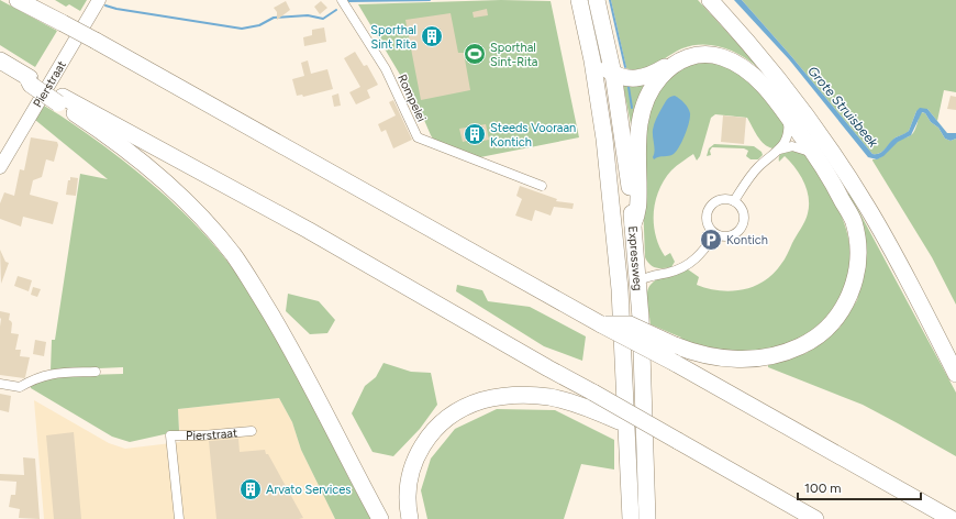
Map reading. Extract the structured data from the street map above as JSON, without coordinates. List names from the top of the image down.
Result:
{
  "streets": {
    "highway": ["Expressweg"],
    "street": ["Pierstraat", "Rompelei"]
  },
  "water": ["Grote Struisbeek"],
  "places": {
    "building": ["Sporthal Sint Rita", "Steeds Vooraan Kontich", "Arvato Services"],
    "sports": ["Sporthal Sint-Rita"],
    "parking": ["Kontich"]
  },
  "scale_bar": "100 m"
}
